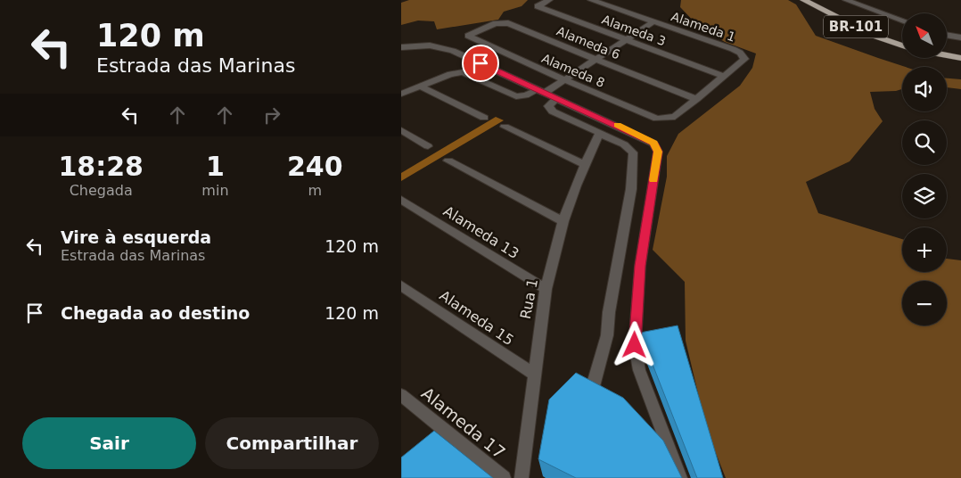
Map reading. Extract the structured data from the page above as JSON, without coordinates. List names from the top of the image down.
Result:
{
  "streets": {
    "highway": ["BR-101"],
    "street": [
      "Alameda 1",
      "Alameda 3",
      "Alameda 6",
      "Alameda 8",
      "Alameda 13",
      "Rua 1",
      "Alameda 15",
      "Alameda 17"
    ]
  },
  "crossings": [
    ["Alameda 1", "Alameda 3"],
    ["Alameda 1", "Alameda 6"],
    ["Alameda 1", "Alameda 8"],
    ["Alameda 6", "Alameda 8"],
    ["Alameda 13", "Rua 1"],
    ["Rua 1", "Alameda 15"]
  ],
  "north": "top left",
  "page": {
    "turn": ["120 m", "Estrada das Marinas"],
    "map_buttons": ["+", "−"],
    "eta": [
      "18:28",
      "Chegada",
      "1",
      "min",
      "240",
      "m"
    ],
    "list": [
      {
        "name": "Vire à esquerda",
        "note": "Estrada das Marinas",
        "value": "120 m"
      },
      {
        "name": "Chegada ao destino",
        "value": "120 m"
      }
    ],
    "buttons": ["Sair", "Compartilhar"]
  }
}
